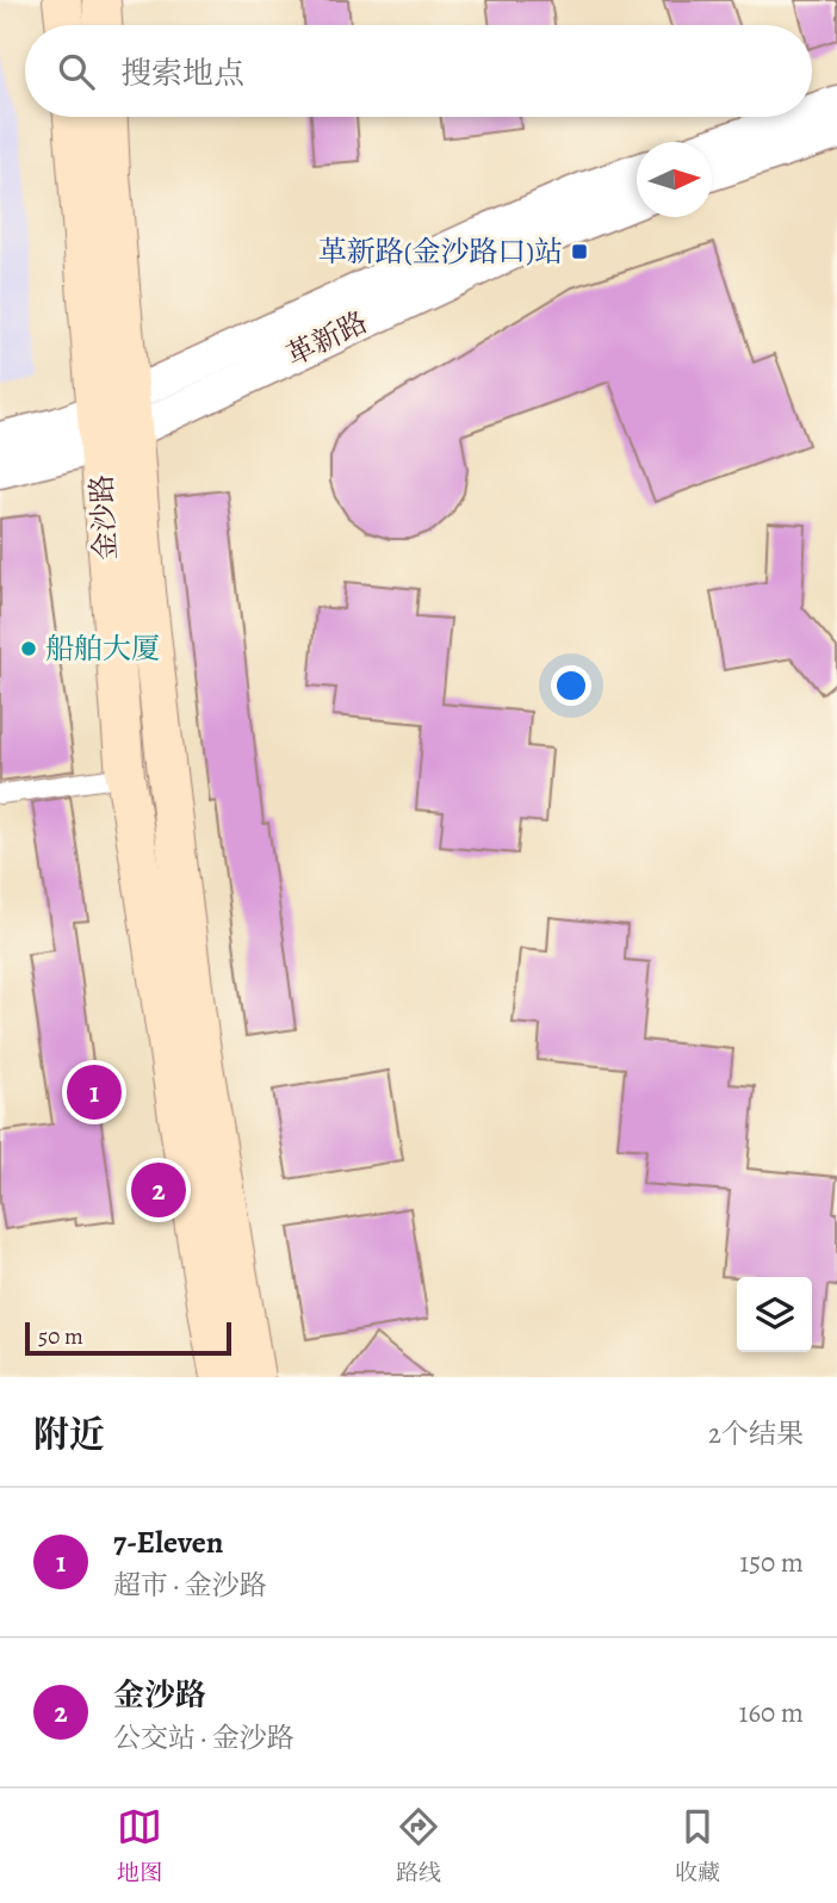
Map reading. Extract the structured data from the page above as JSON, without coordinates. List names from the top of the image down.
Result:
{
  "streets": {
    "main road": ["金沙路"],
    "street": ["革新路"]
  },
  "crossings": [
    ["革新路", "金沙路"]
  ],
  "places": {
    "transit": ["革新路(金沙路口)站"],
    "other": ["船舶大厦"]
  },
  "scale_bar": "50 m",
  "north": "right",
  "page": {
    "search": "搜索地点",
    "pins": ["1", "2"],
    "scale": "50 m",
    "heading": ["附近", "2个结果"],
    "list": [
      {
        "mark": "1",
        "name": "7-Eleven",
        "note": "超市 · 金沙路",
        "value": "150 m"
      },
      {
        "mark": "2",
        "name": "金沙路",
        "note": "公交站 · 金沙路",
        "value": "160 m"
      }
    ],
    "nav": ["地图", "路线", "收藏"]
  }
}
